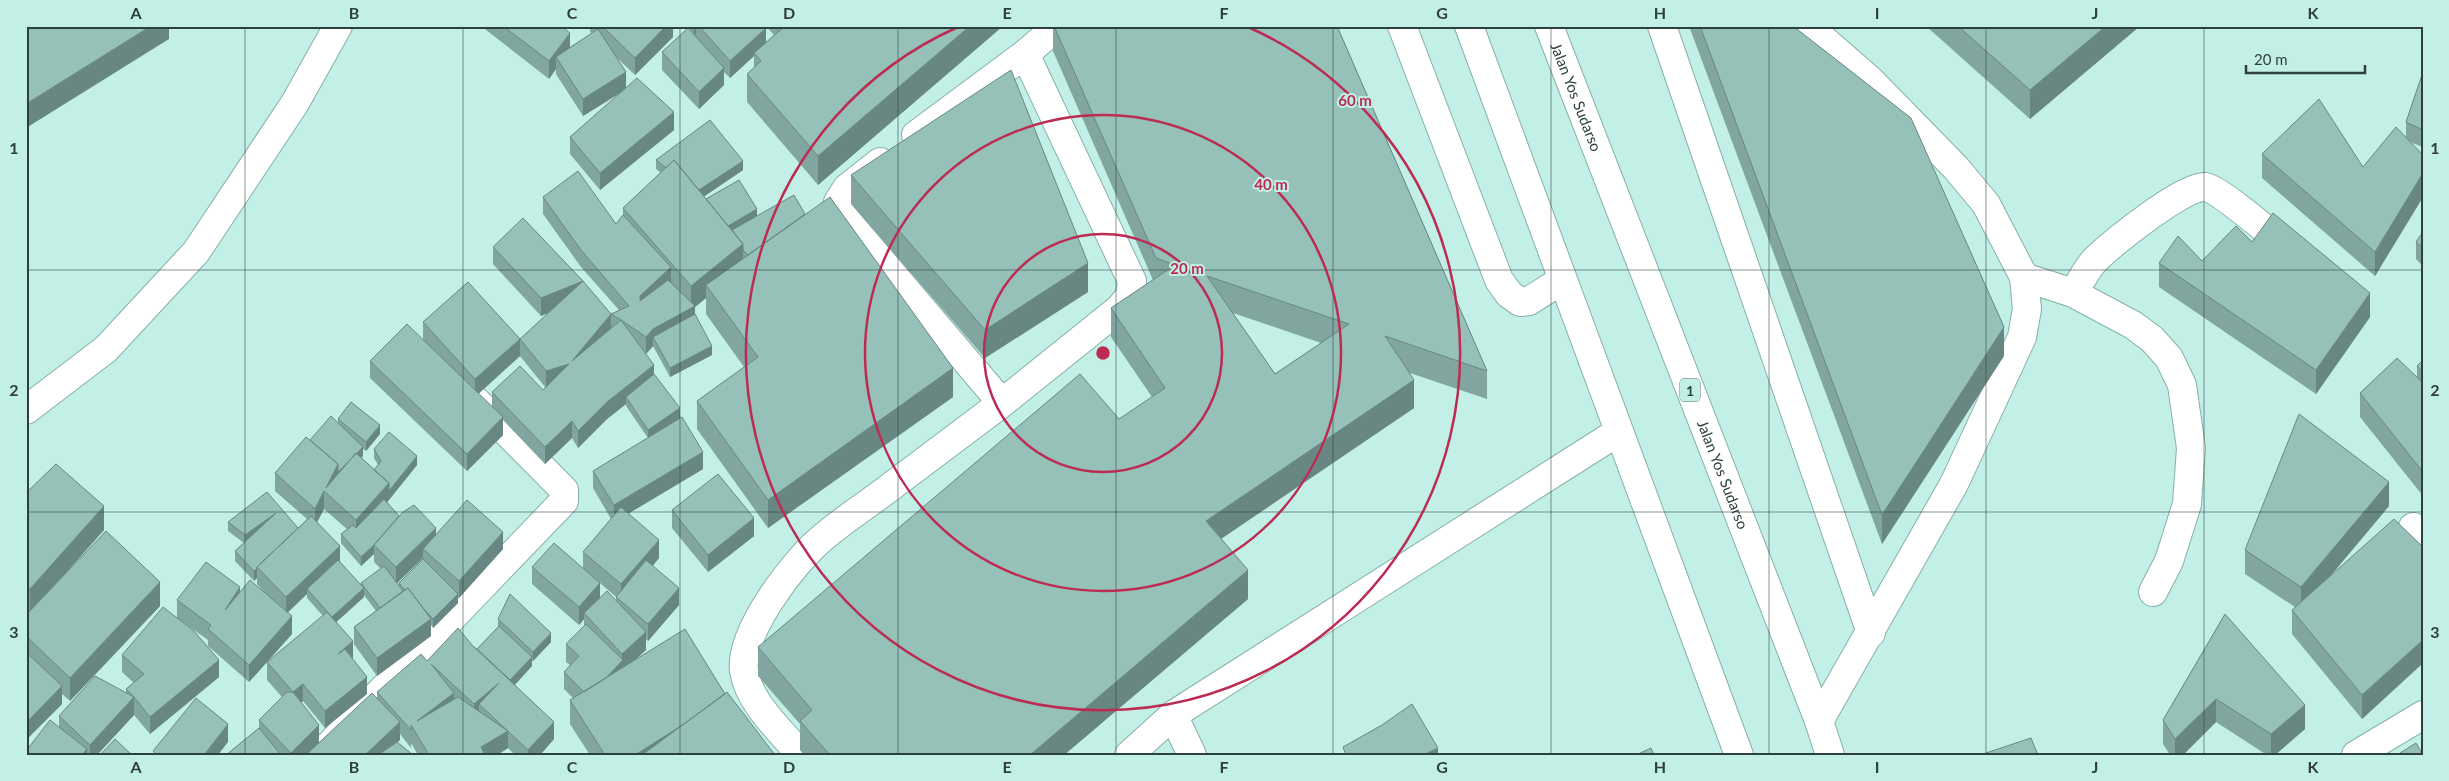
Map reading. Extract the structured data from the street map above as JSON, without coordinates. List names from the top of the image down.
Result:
{
  "streets": {
    "main road": ["Jalan Yos Sudarso", "1"]
  },
  "scale_bar": "20 m",
  "grid": {
    "columns": [
      "A",
      "B",
      "C",
      "D",
      "E",
      "F",
      "G",
      "H",
      "I",
      "J",
      "K"
    ],
    "rows": ["1", "2", "3"]
  },
  "rings": ["60 m", "40 m", "20 m"]
}
